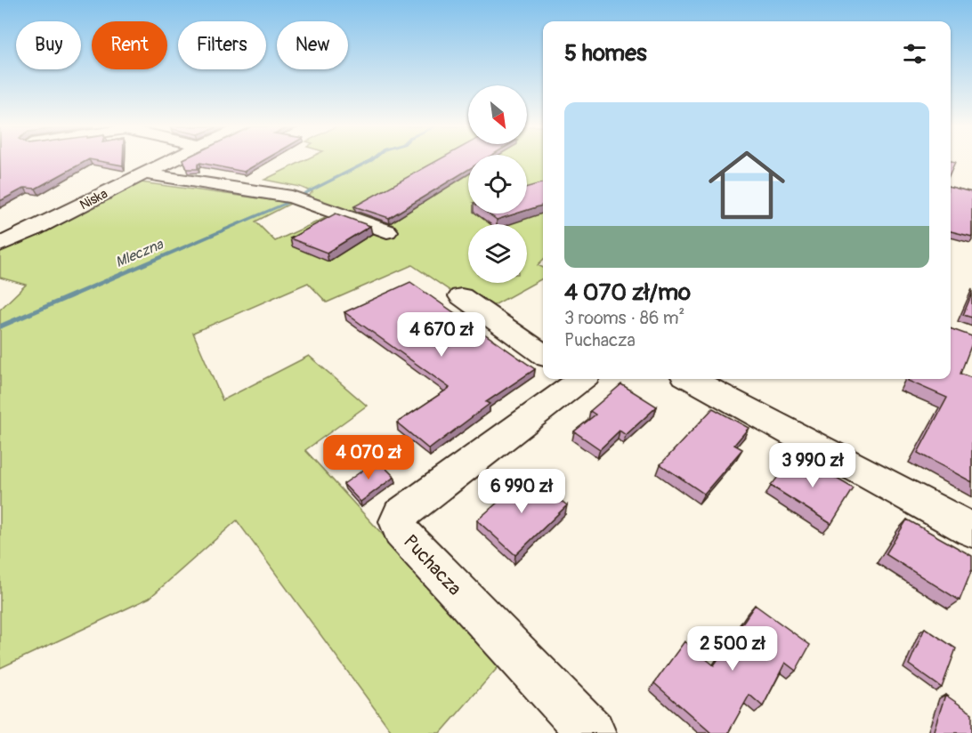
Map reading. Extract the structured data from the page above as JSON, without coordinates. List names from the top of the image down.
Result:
{
  "streets": {
    "street": ["Niska", "Puchacza"]
  },
  "water": ["Mleczna"],
  "north": "bottom right",
  "page": {
    "chip": [
      "Buy",
      "Rent",
      "Filters",
      "New"
    ],
    "heading": "5 homes",
    "list": [
      {
        "name": "4 070 zł/mo",
        "note": "3 rooms · 86 m² · Puchacza"
      }
    ],
    "price": [
      "4 670 zł",
      "4 070 zł",
      "3 990 zł",
      "6 990 zł",
      "2 500 zł"
    ]
  }
}
